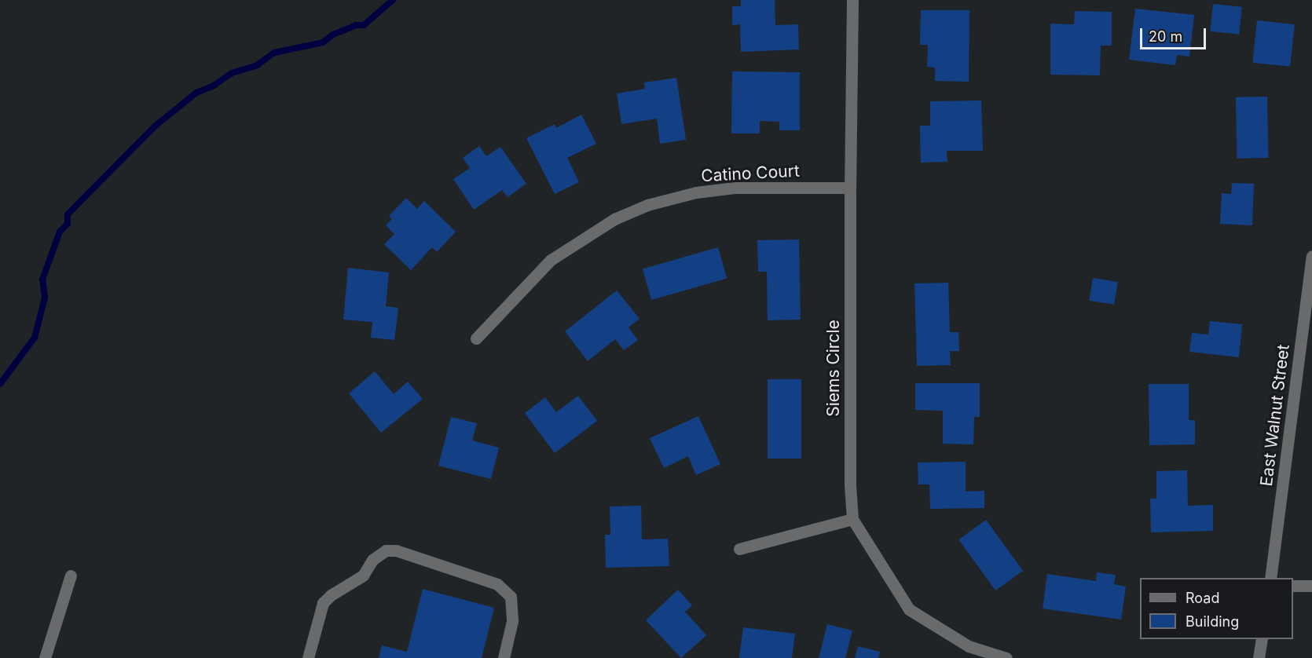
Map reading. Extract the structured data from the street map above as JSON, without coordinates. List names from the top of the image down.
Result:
{
  "streets": {
    "street": ["Catino Court", "Siems Circle", "East Walnut Street"]
  },
  "crossings": [
    ["Catino Court", "Siems Circle"]
  ],
  "legend": ["Road", "Building"],
  "scale_bar": "20 m"
}
